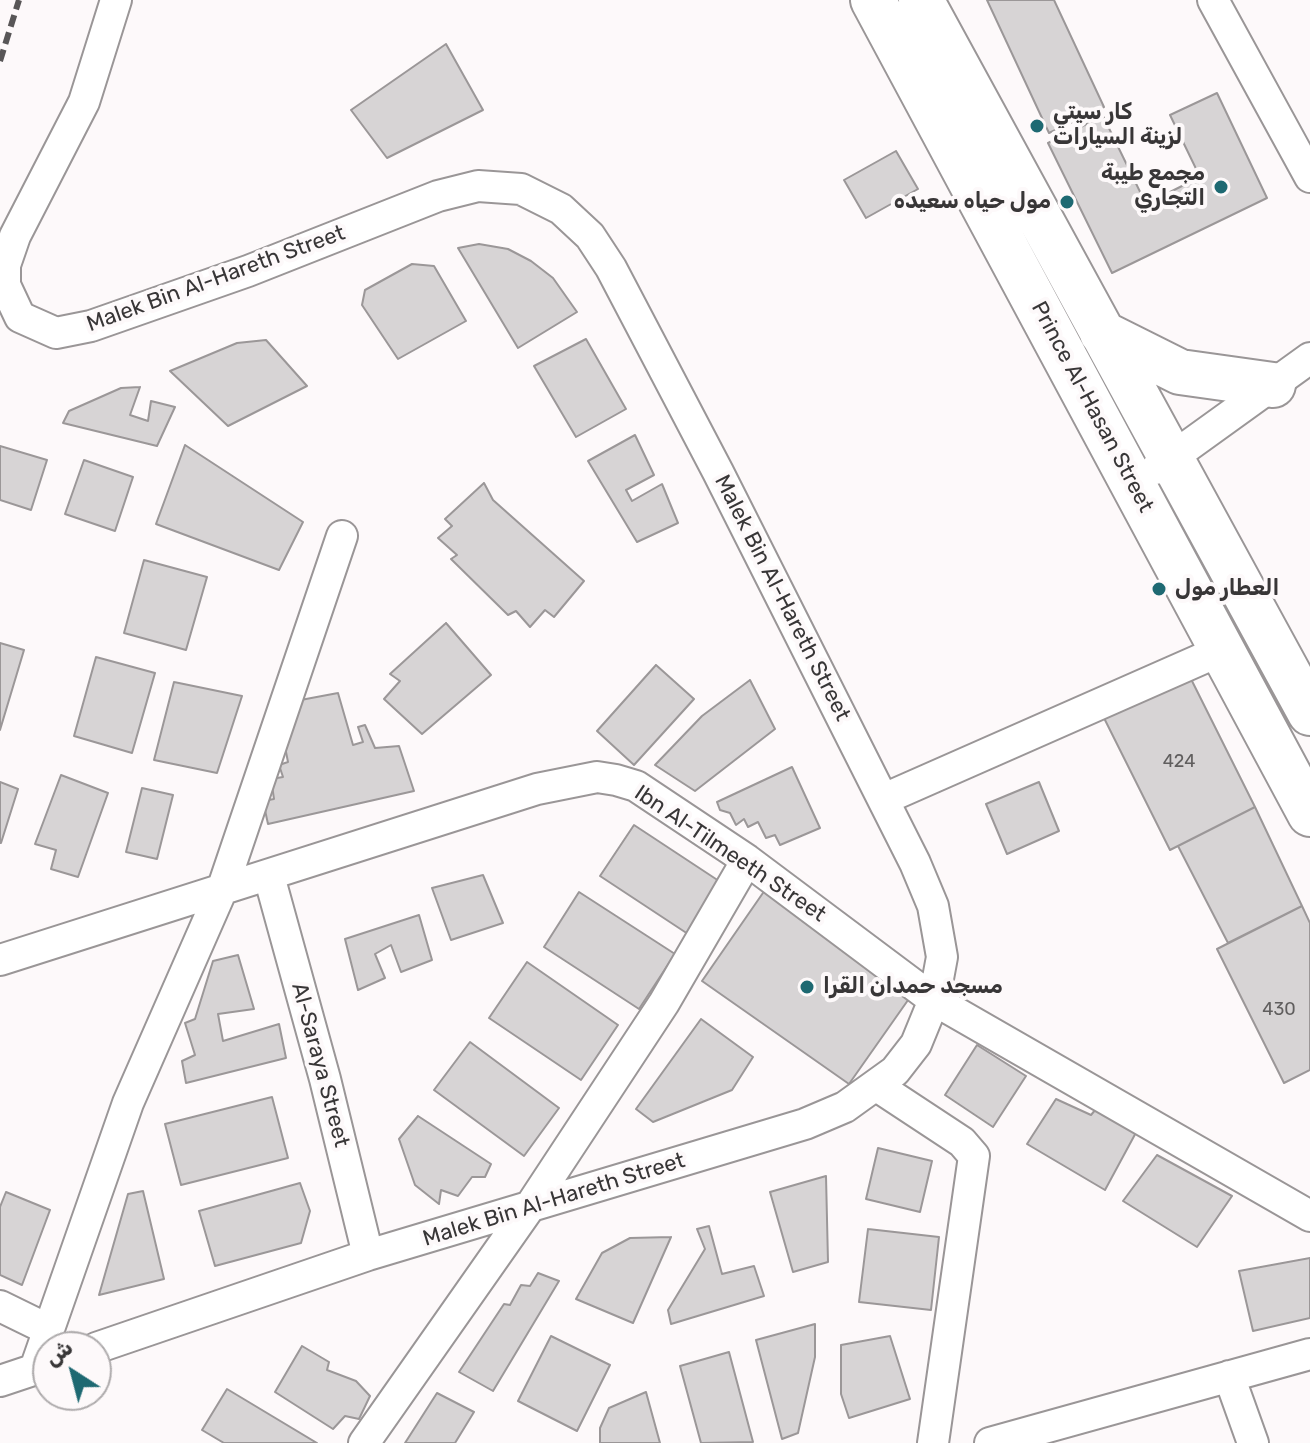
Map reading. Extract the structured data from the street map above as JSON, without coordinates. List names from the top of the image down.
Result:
{
  "streets": {
    "highway": ["Prince Al-Hasan Street"],
    "street": ["Malek Bin Al-Hareth Street", "Ibn Al-Tilmeeth Street", "Al-Saraya Street"]
  },
  "crossings": [
    ["Malek Bin Al-Hareth Street", "Ibn Al-Tilmeeth Street"],
    ["Malek Bin Al-Hareth Street", "Al-Saraya Street"],
    ["Ibn Al-Tilmeeth Street", "Al-Saraya Street"]
  ],
  "places": [
    "كار سيتي لزينة السيارات",
    "مجمع طيبة التجاري",
    "مول حياه سعيده",
    "العطار مول",
    "مسجد حمدان القرا"
  ],
  "house_numbers": ["424", "430"],
  "north": "top left"
}
